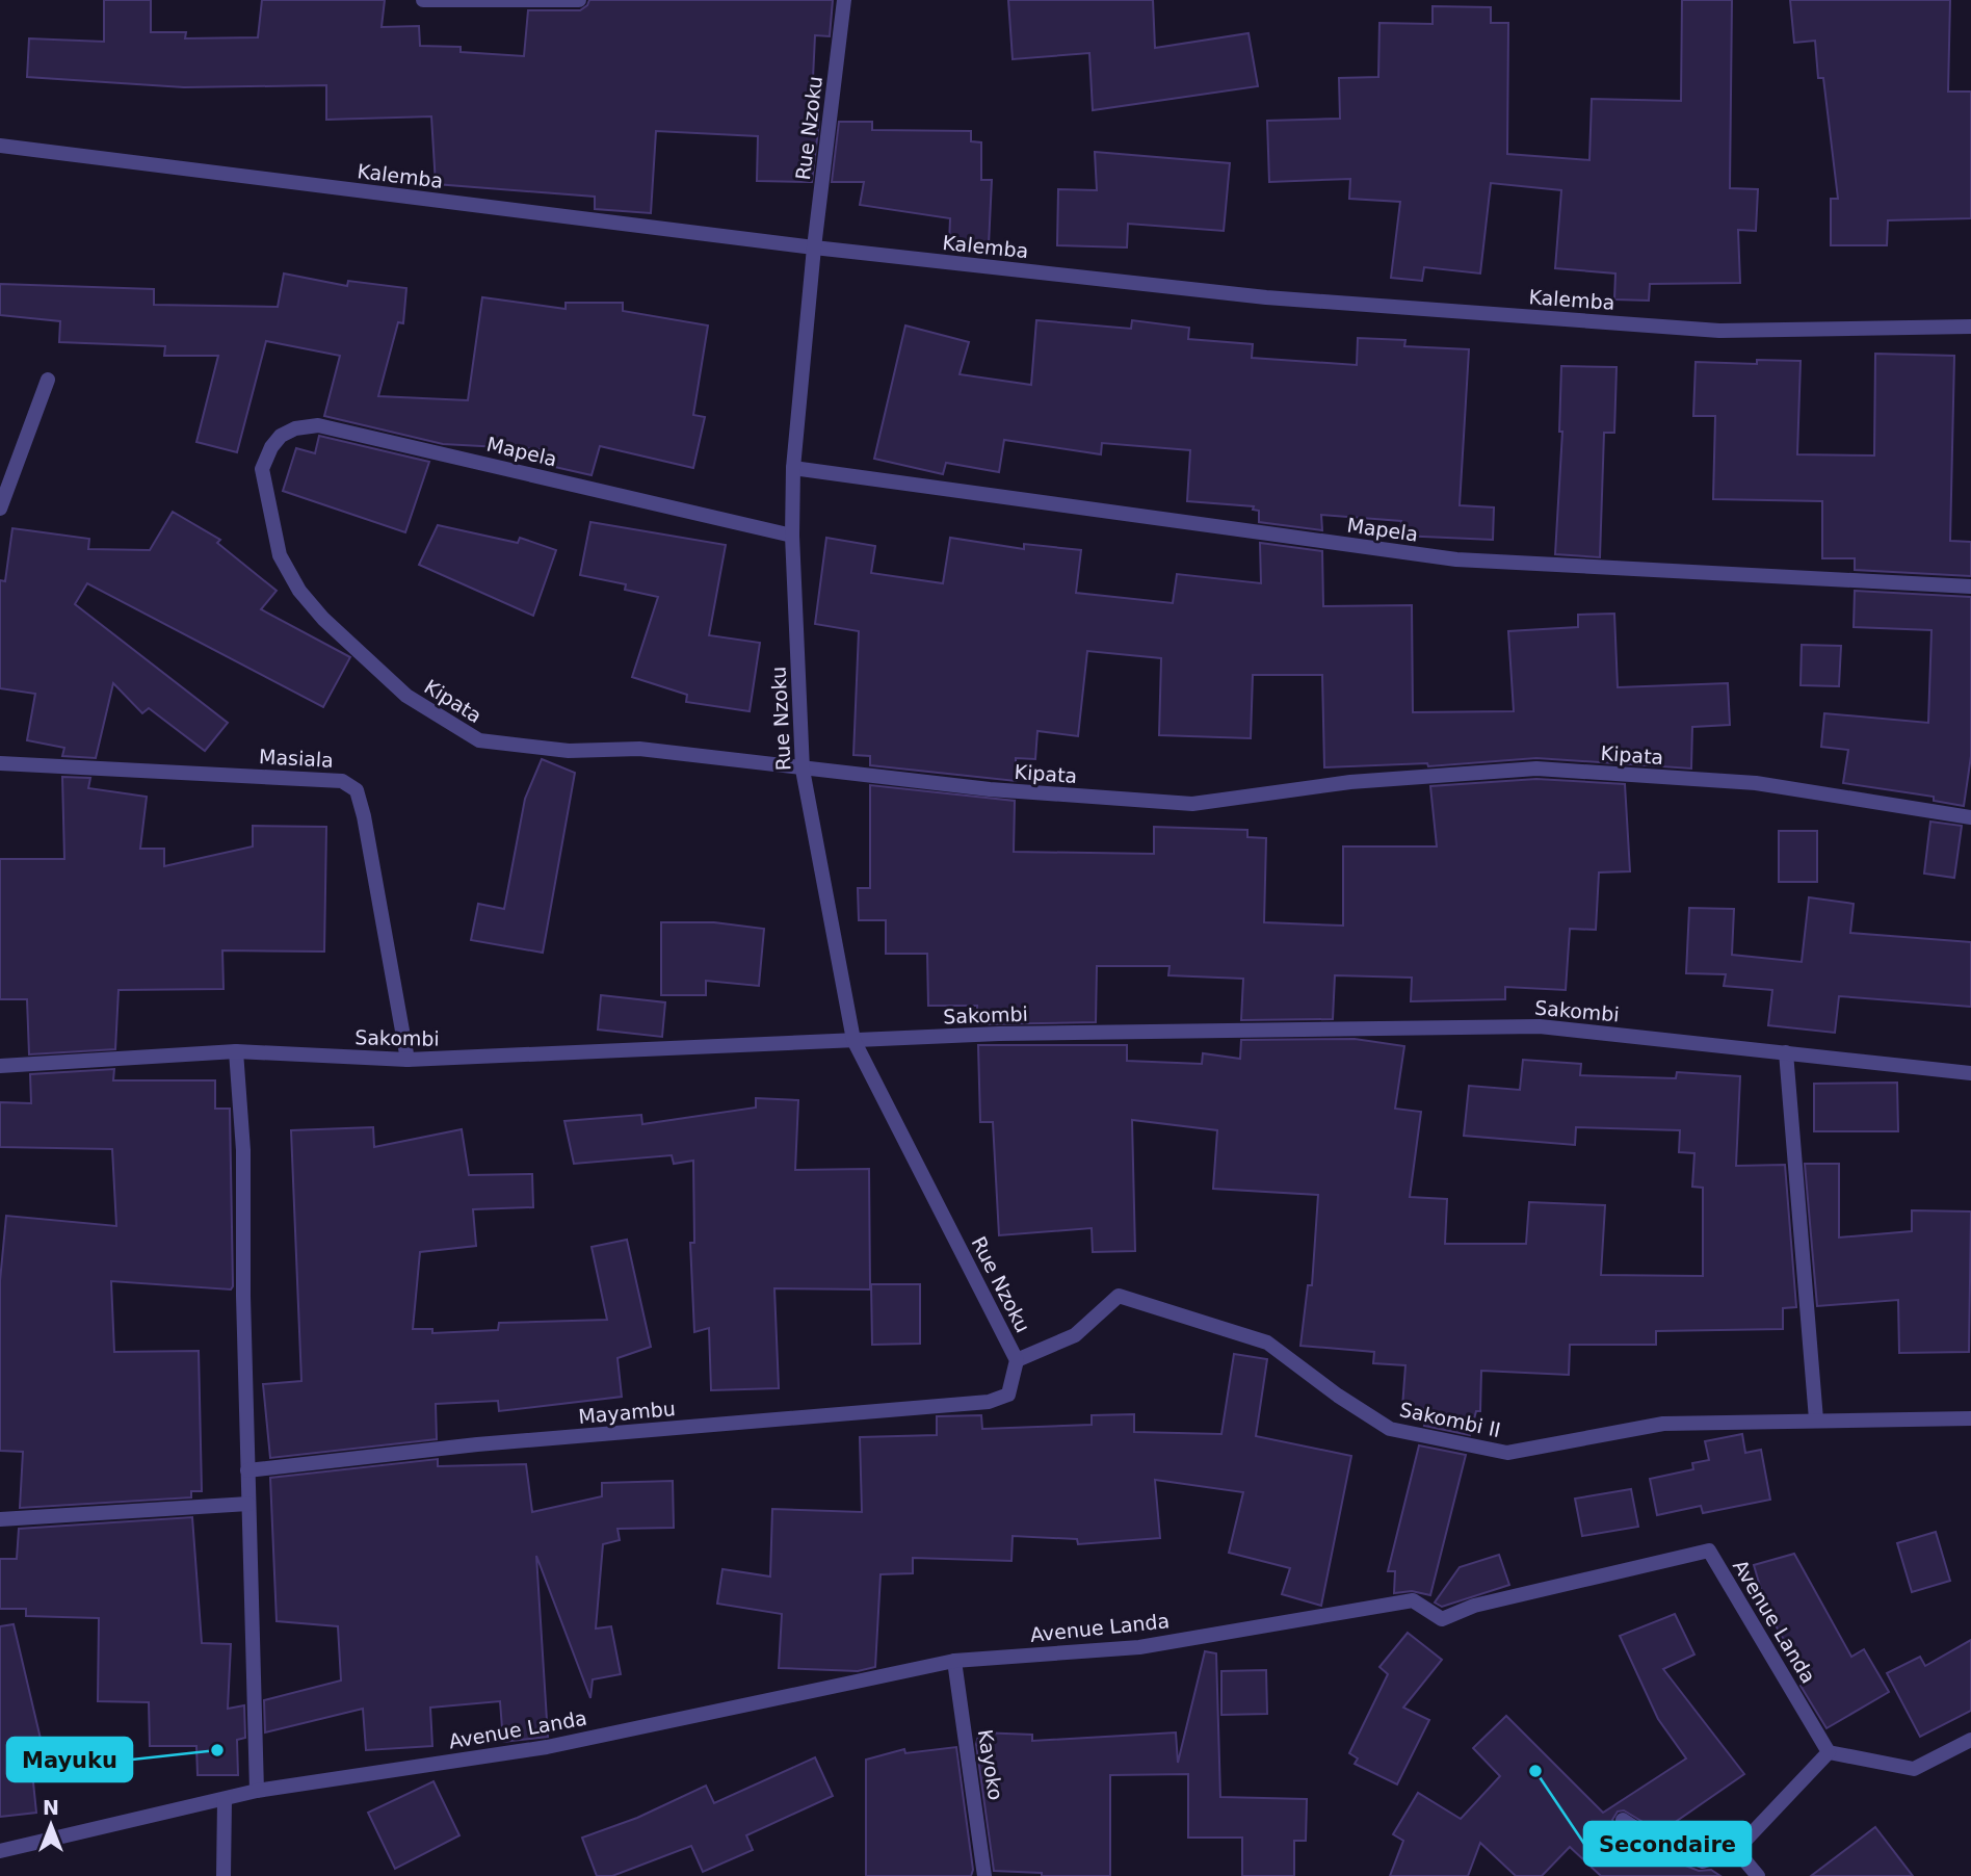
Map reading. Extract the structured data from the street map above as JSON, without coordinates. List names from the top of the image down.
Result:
{
  "streets": {
    "street": [
      "Rue Nzoku",
      "Kalemba",
      "Mapela",
      "Kipata",
      "Masiala",
      "Sakombi",
      "Mayambu",
      "Sakombi II",
      "Avenue Landa",
      "Kayoko"
    ]
  },
  "crossings": [
    ["Rue Nzoku", "Kalemba"],
    ["Rue Nzoku", "Mapela"],
    ["Rue Nzoku", "Kipata"],
    ["Rue Nzoku", "Sakombi"],
    ["Rue Nzoku", "Mayambu"],
    ["Rue Nzoku", "Sakombi II"],
    ["Mapela", "Kipata"],
    ["Masiala", "Sakombi"],
    ["Avenue Landa", "Kayoko"]
  ],
  "places": ["Mayuku", "Secondaire"],
  "north": "top"
}
